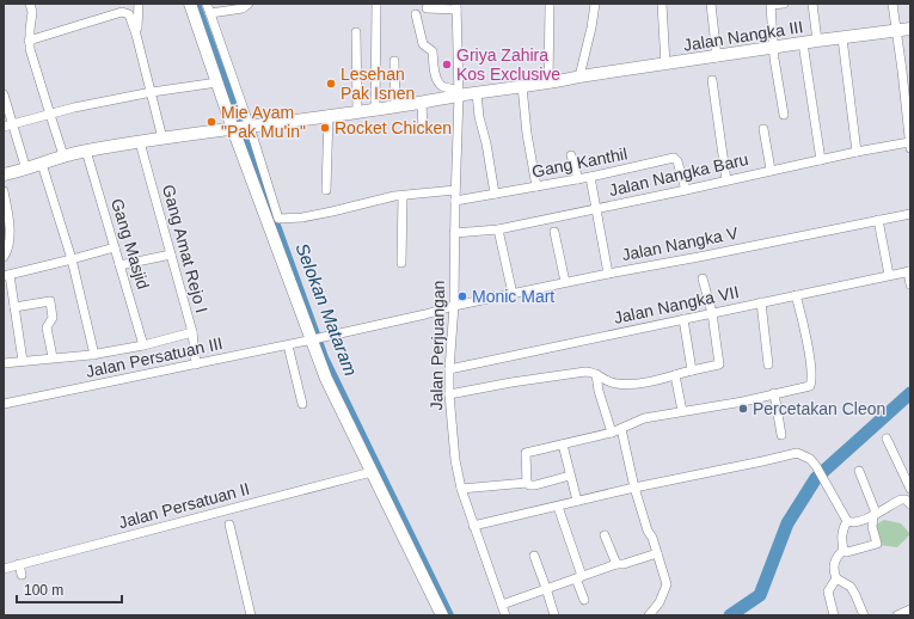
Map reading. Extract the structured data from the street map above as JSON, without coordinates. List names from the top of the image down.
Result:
{
  "streets": {
    "street": [
      "Jalan Nangka III",
      "Gang Kanthil",
      "Jalan Nangka Baru",
      "Gang Masjid",
      "Jalan Nangka V",
      "Gang Amat Rejo I",
      "Jalan Nangka VII",
      "Jalan Perjuangan",
      "Jalan Persatuan III",
      "Jalan Persatuan II"
    ]
  },
  "crossings": [
    ["Jalan Nangka III", "Gang Masjid"],
    ["Jalan Nangka III", "Gang Amat Rejo I"],
    ["Jalan Nangka III", "Jalan Perjuangan"],
    ["Gang Kanthil", "Jalan Nangka Baru"],
    ["Gang Kanthil", "Jalan Perjuangan"],
    ["Jalan Nangka Baru", "Jalan Perjuangan"],
    ["Jalan Nangka V", "Jalan Perjuangan"],
    ["Jalan Nangka V", "Jalan Persatuan III"],
    ["Gang Amat Rejo I", "Jalan Persatuan III"],
    ["Jalan Nangka VII", "Jalan Perjuangan"]
  ],
  "water": ["Selokan Mataram"],
  "places": [
    "Griya Zahira Kos Exclusive",
    "Lesehan Pak Isnen",
    "Mie Ayam \"Pak Mu'in\"",
    "Rocket Chicken",
    "Monic Mart",
    "Percetakan Cleon"
  ],
  "scale_bar": "100 m"
}
